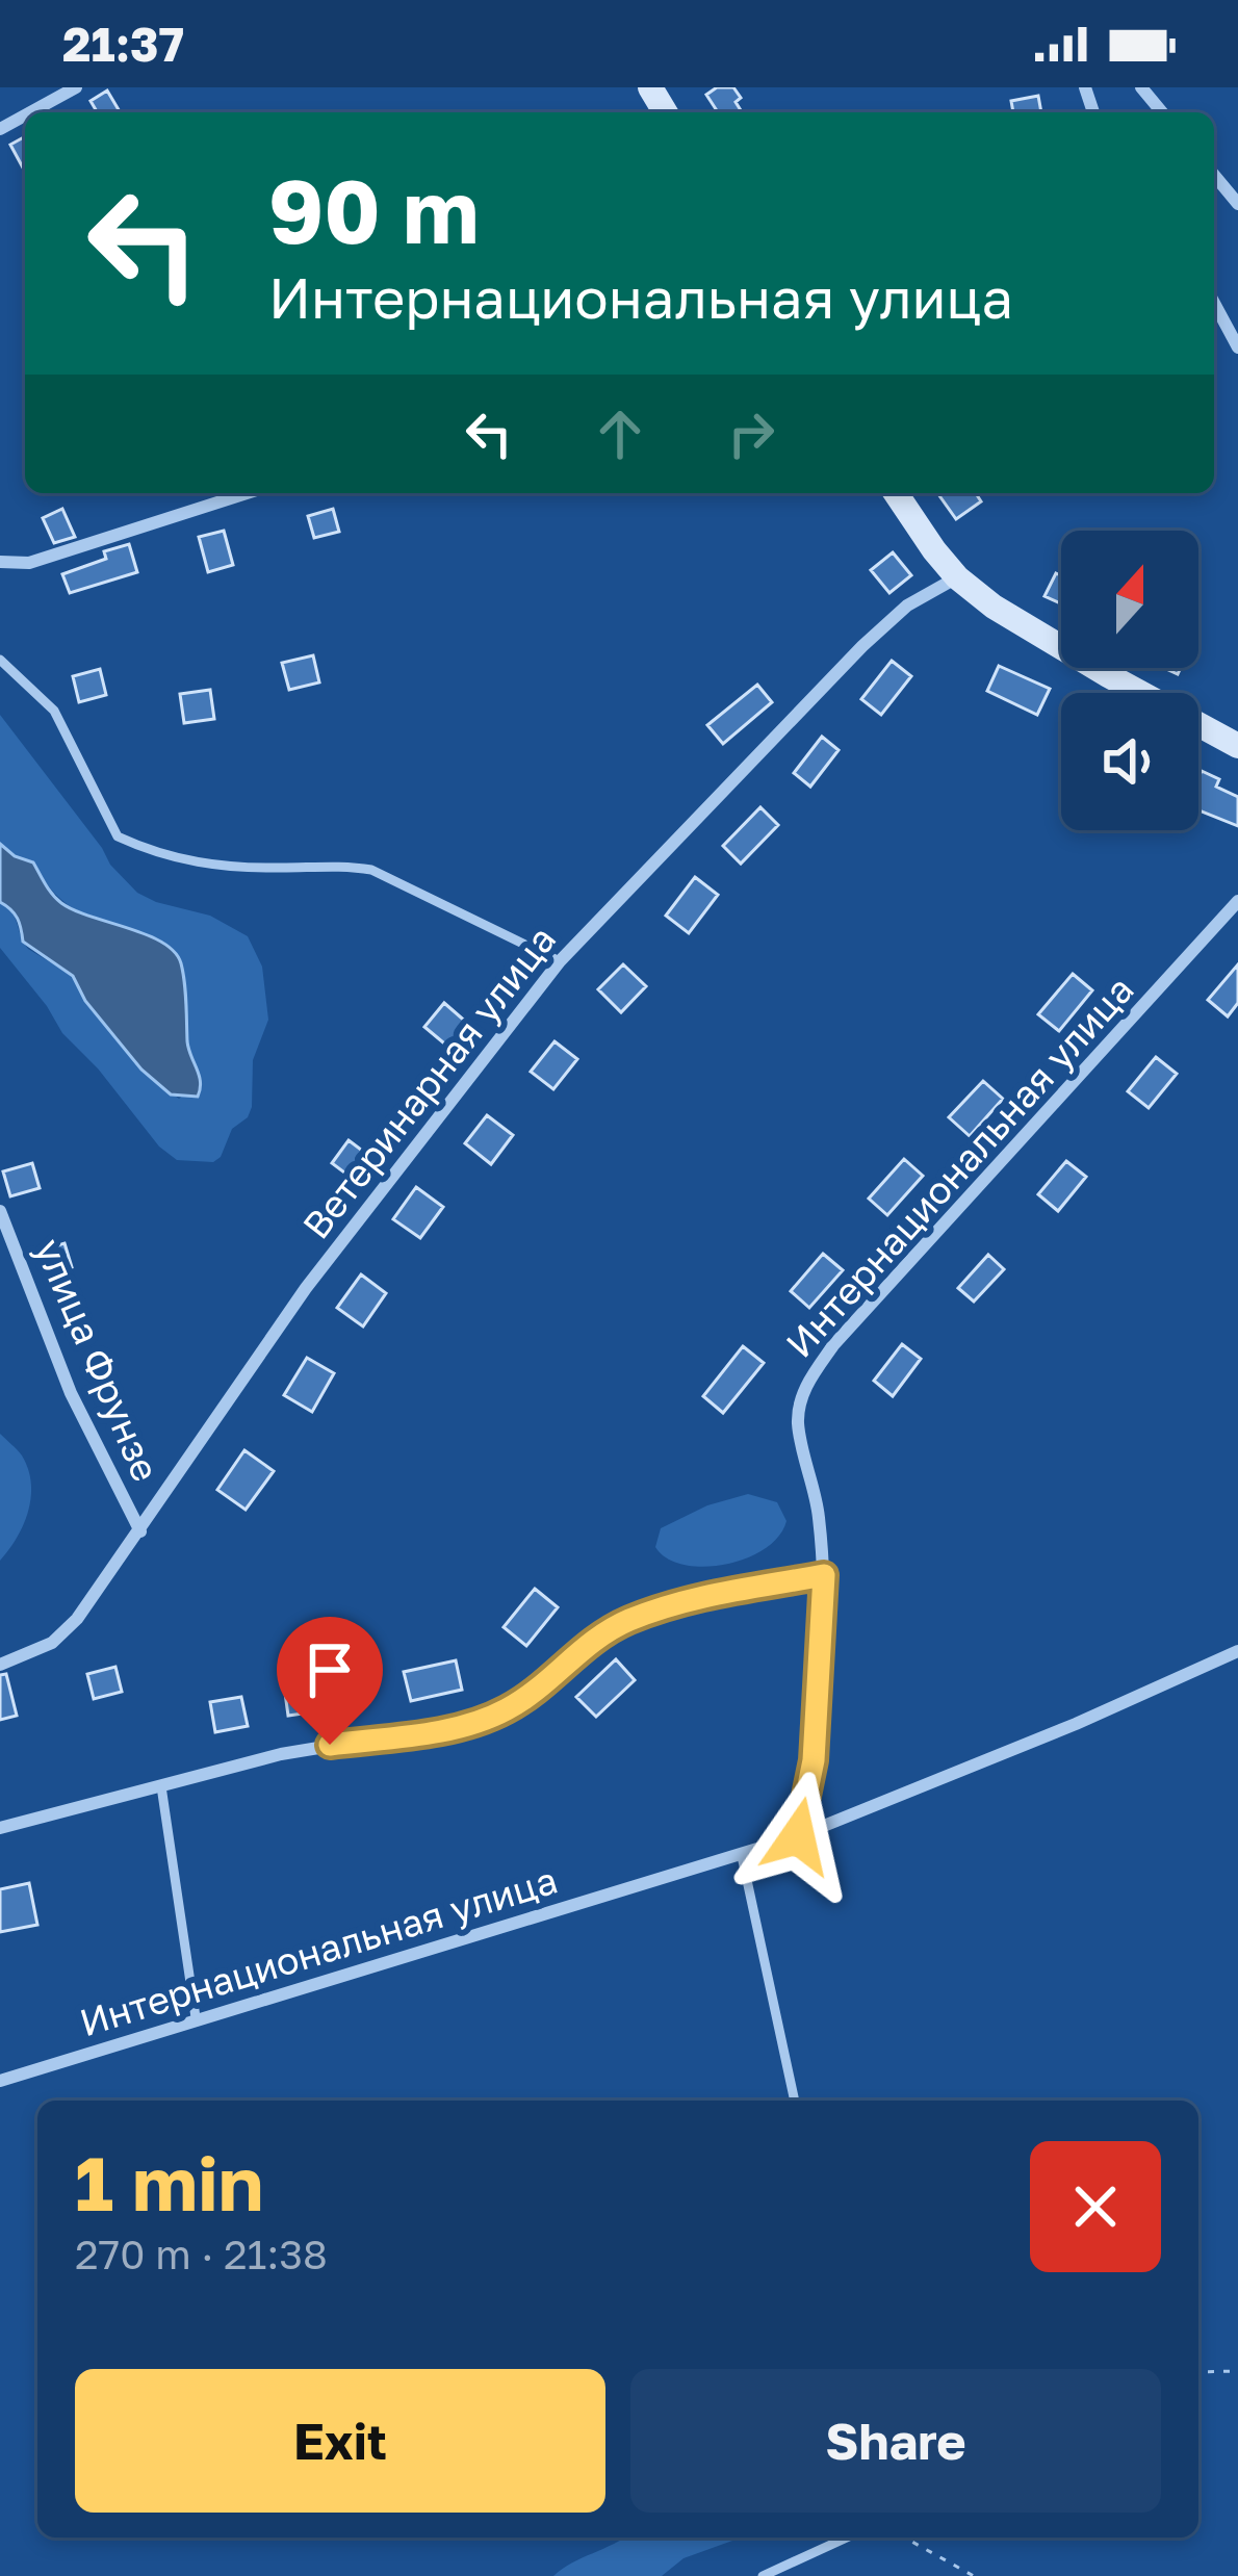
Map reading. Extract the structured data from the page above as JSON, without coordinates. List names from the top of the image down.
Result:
{
  "streets": {
    "street": ["Ветеринарная улица", "Интернациональная улица", "улица Фрунзе"]
  },
  "crossings": [
    ["Ветеринарная улица", "улица Фрунзе"]
  ],
  "north": "top",
  "page": {
    "status": "21:37",
    "turn": ["90 m", "Интернациональная улица"],
    "heading": ["1 min", "270 m · 21:38"],
    "buttons": ["Exit", "Share"]
  }
}
